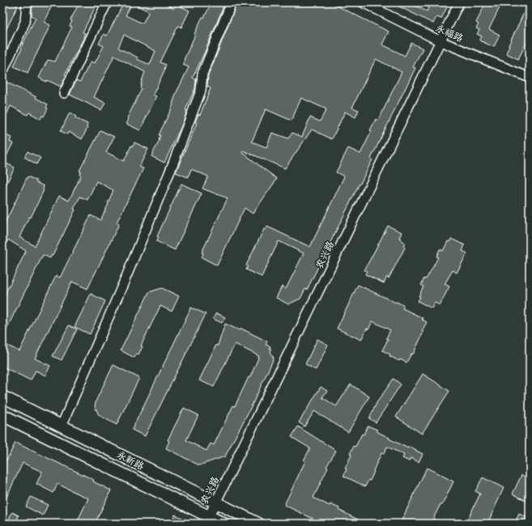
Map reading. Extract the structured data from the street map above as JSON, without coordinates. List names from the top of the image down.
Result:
{
  "streets": {
    "main road": ["永新路"],
    "street": ["永福路", "农兴路"]
  },
  "crossings": [
    ["永福路", "农兴路"],
    ["农兴路", "永新路"]
  ]
}
